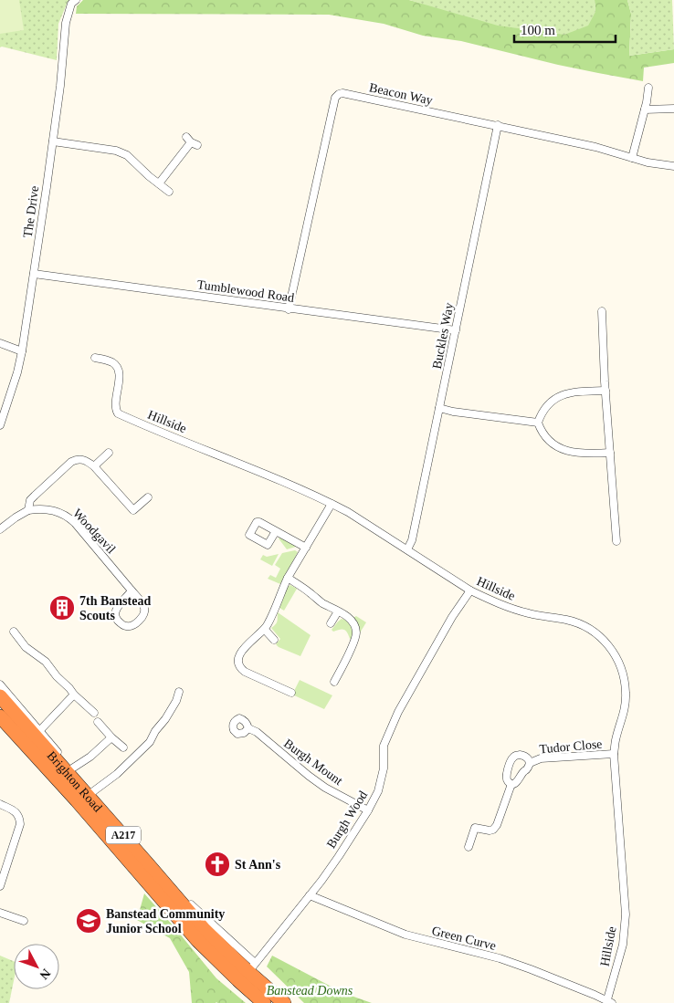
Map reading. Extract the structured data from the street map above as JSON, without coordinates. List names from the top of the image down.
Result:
{
  "streets": {
    "highway": ["Brighton Road", "A217"],
    "street": [
      "Beacon Way",
      "The Drive",
      "Tumblewood Road",
      "Buckles Way",
      "Hillside",
      "Woodgavil",
      "Tudor Close",
      "Burgh Mount",
      "Burgh Wood",
      "Green Curve"
    ]
  },
  "crossings": [
    ["Beacon Way", "Tumblewood Road"],
    ["Beacon Way", "Buckles Way"],
    ["The Drive", "Tumblewood Road"],
    ["Tumblewood Road", "Buckles Way"],
    ["Buckles Way", "Hillside"],
    ["Hillside", "Tudor Close"],
    ["Hillside", "Burgh Wood"],
    ["Hillside", "Green Curve"],
    ["Burgh Mount", "Burgh Wood"],
    ["Brighton Road", "Burgh Wood"],
    ["Burgh Wood", "Green Curve"]
  ],
  "parks": ["Banstead Downs"],
  "places": {
    "building": ["7th Banstead Scouts"],
    "church": ["St Ann's"],
    "school or university": ["Banstead Community Junior School"]
  },
  "scale_bar": "100 m",
  "north": "bottom right"
}
